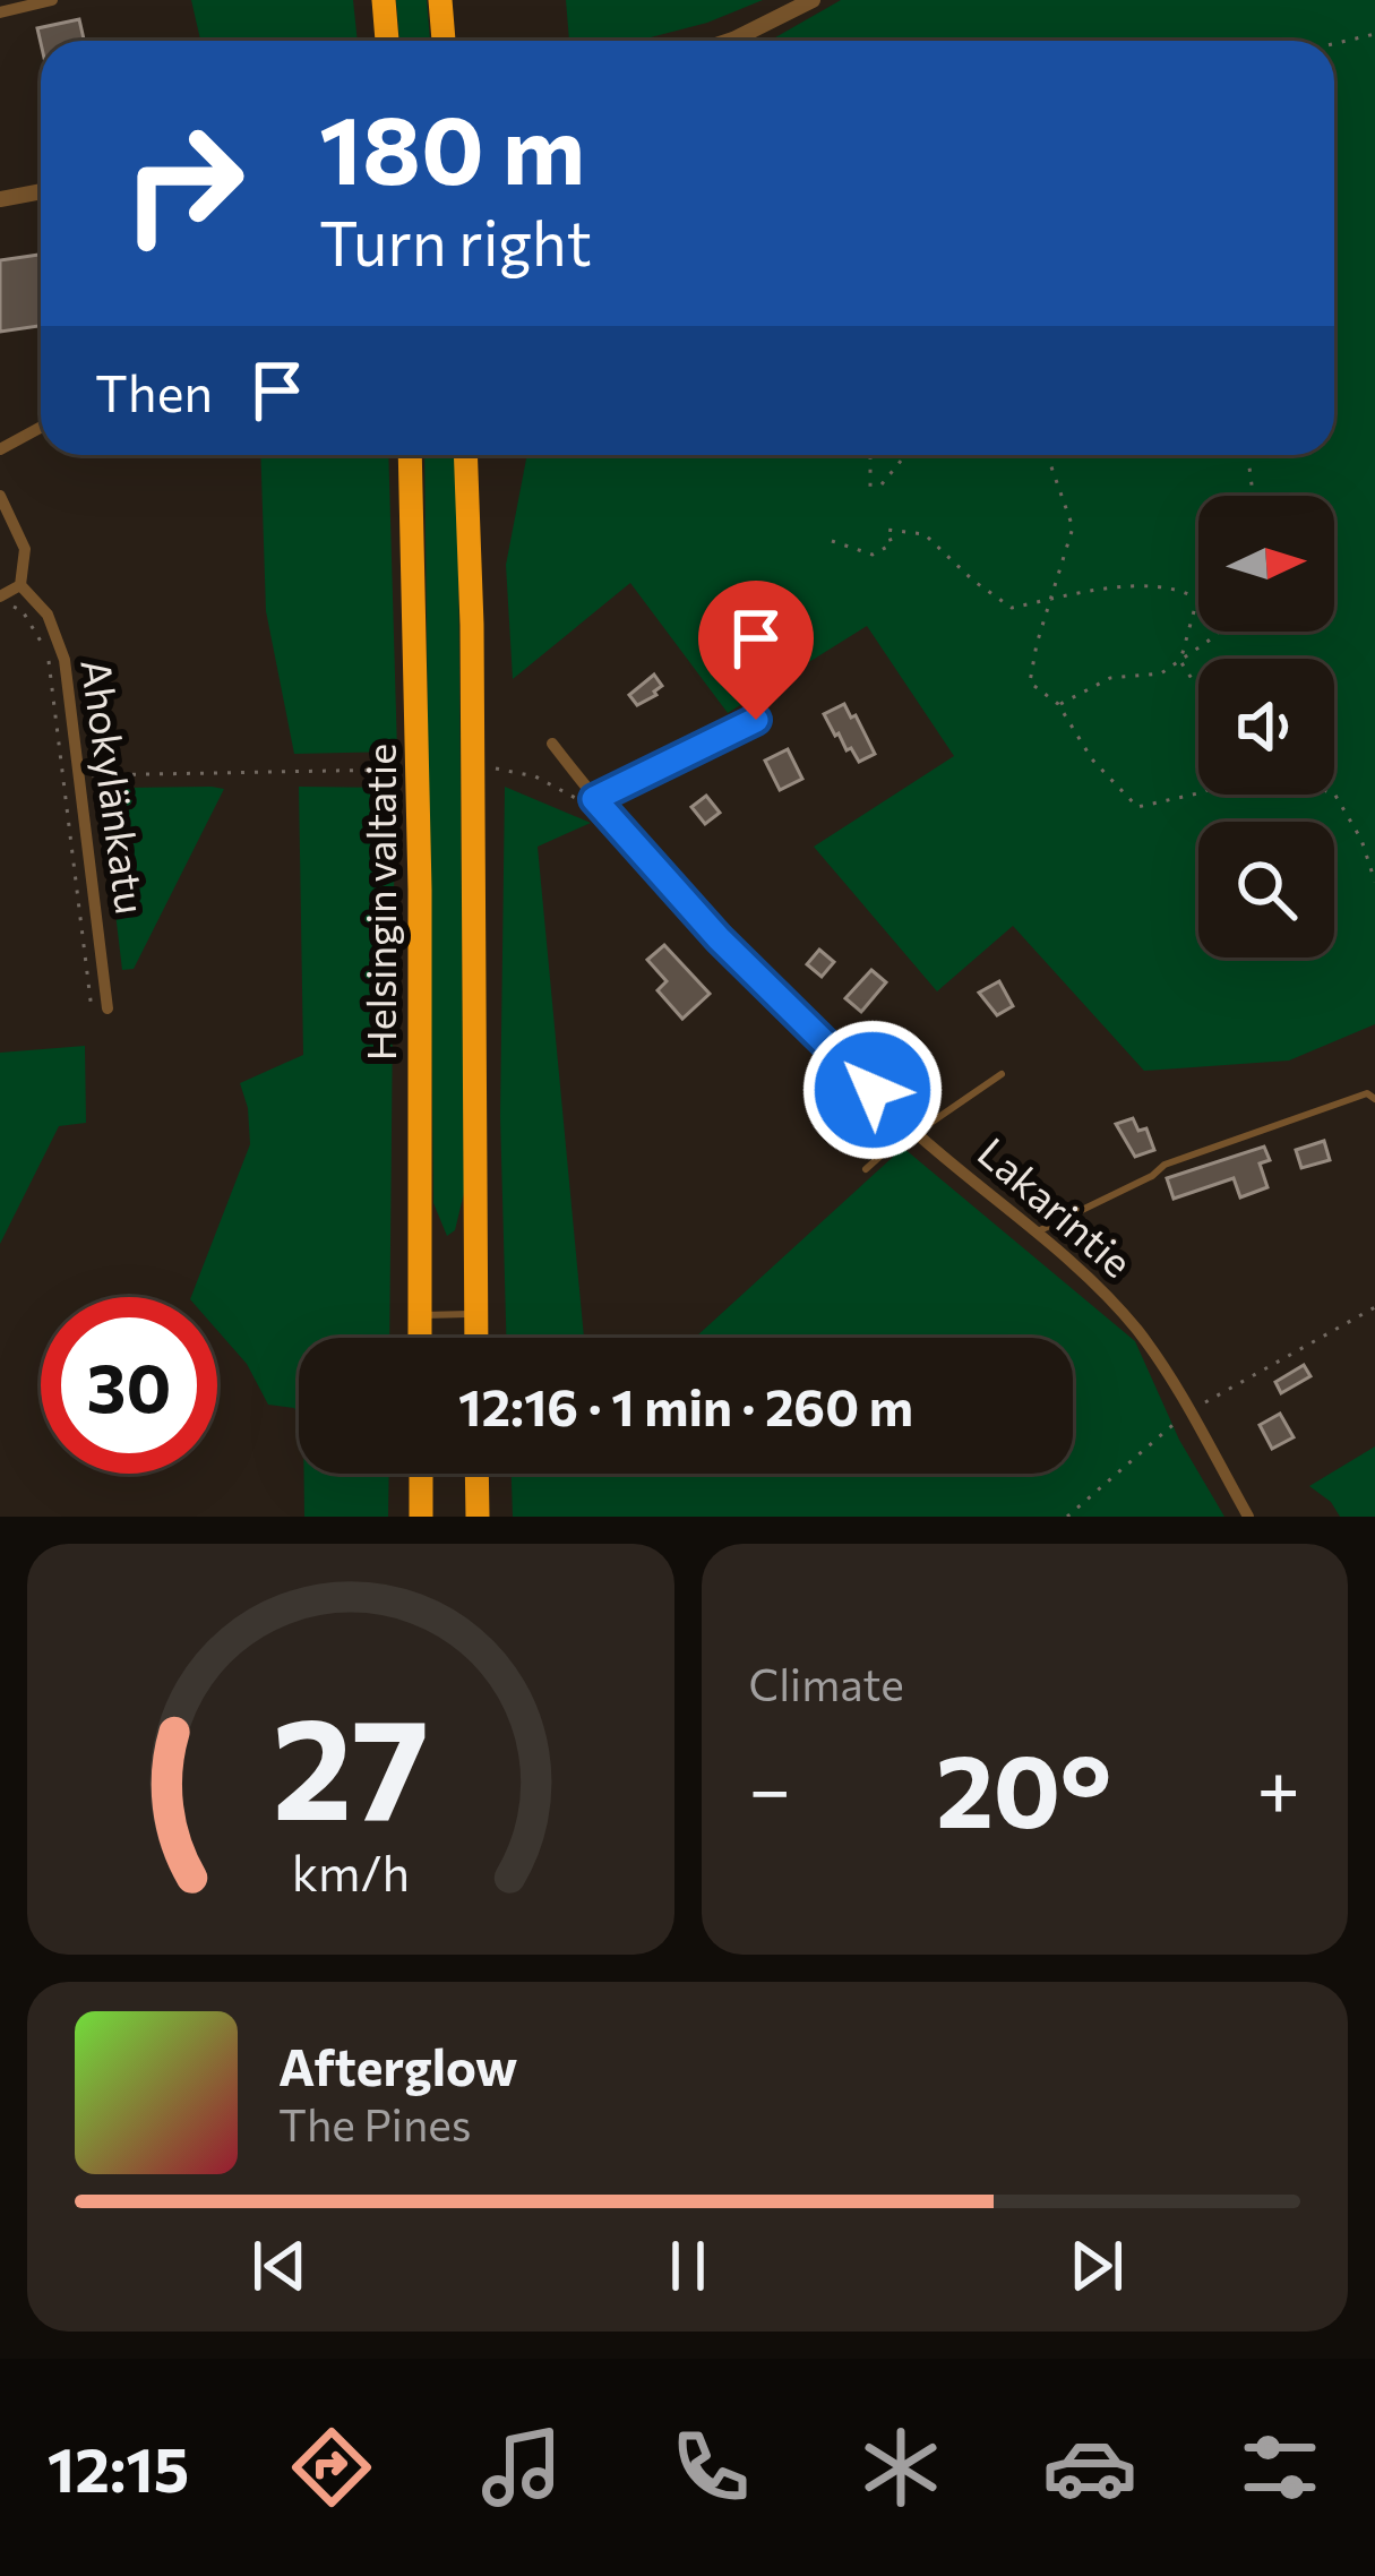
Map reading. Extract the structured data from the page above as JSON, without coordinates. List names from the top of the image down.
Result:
{
  "streets": {
    "highway": ["Helsingin valtatie"],
    "street": ["Ahokylänkatu", "Lakarintie"]
  },
  "north": "right",
  "page": {
    "turn": ["180 m", "Turn right"],
    "then": "Then",
    "limit": "30",
    "trip": "12:16 · 1 min · 260 m",
    "tile": "Climate",
    "heat": ["−", "20°", "+"],
    "song": ["Afterglow", "The Pines"],
    "tabs": "12:15",
    "gauge": ["27", "km/h"]
  }
}
